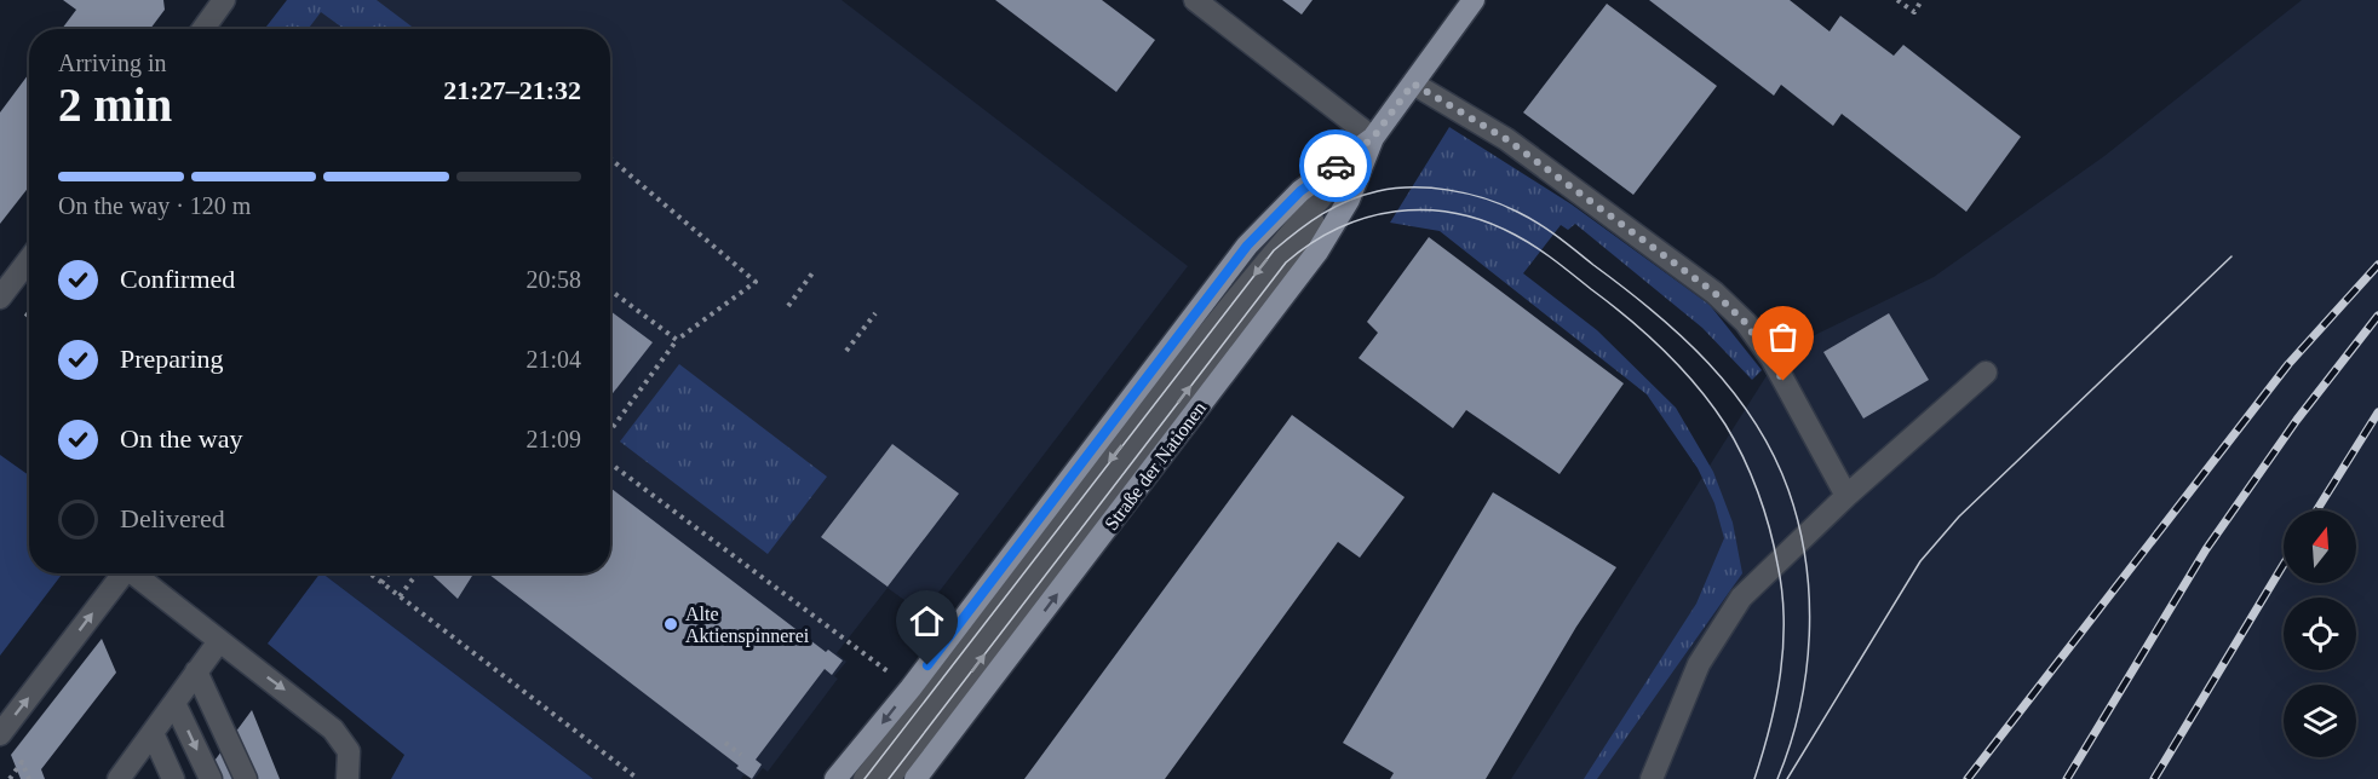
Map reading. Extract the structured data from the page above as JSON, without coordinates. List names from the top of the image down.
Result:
{
  "streets": {
    "main road": ["Straße der Nationen"]
  },
  "places": ["Alte Aktienspinnerei"],
  "north": "top",
  "page": {
    "heading": ["2 min", "Arriving in", "21:27–21:32"],
    "bar": "On the way · 120 m",
    "list": [
      ["Confirmed", "20:58"],
      ["Preparing", "21:04"],
      ["On the way", "21:09"],
      "Delivered"
    ]
  }
}
